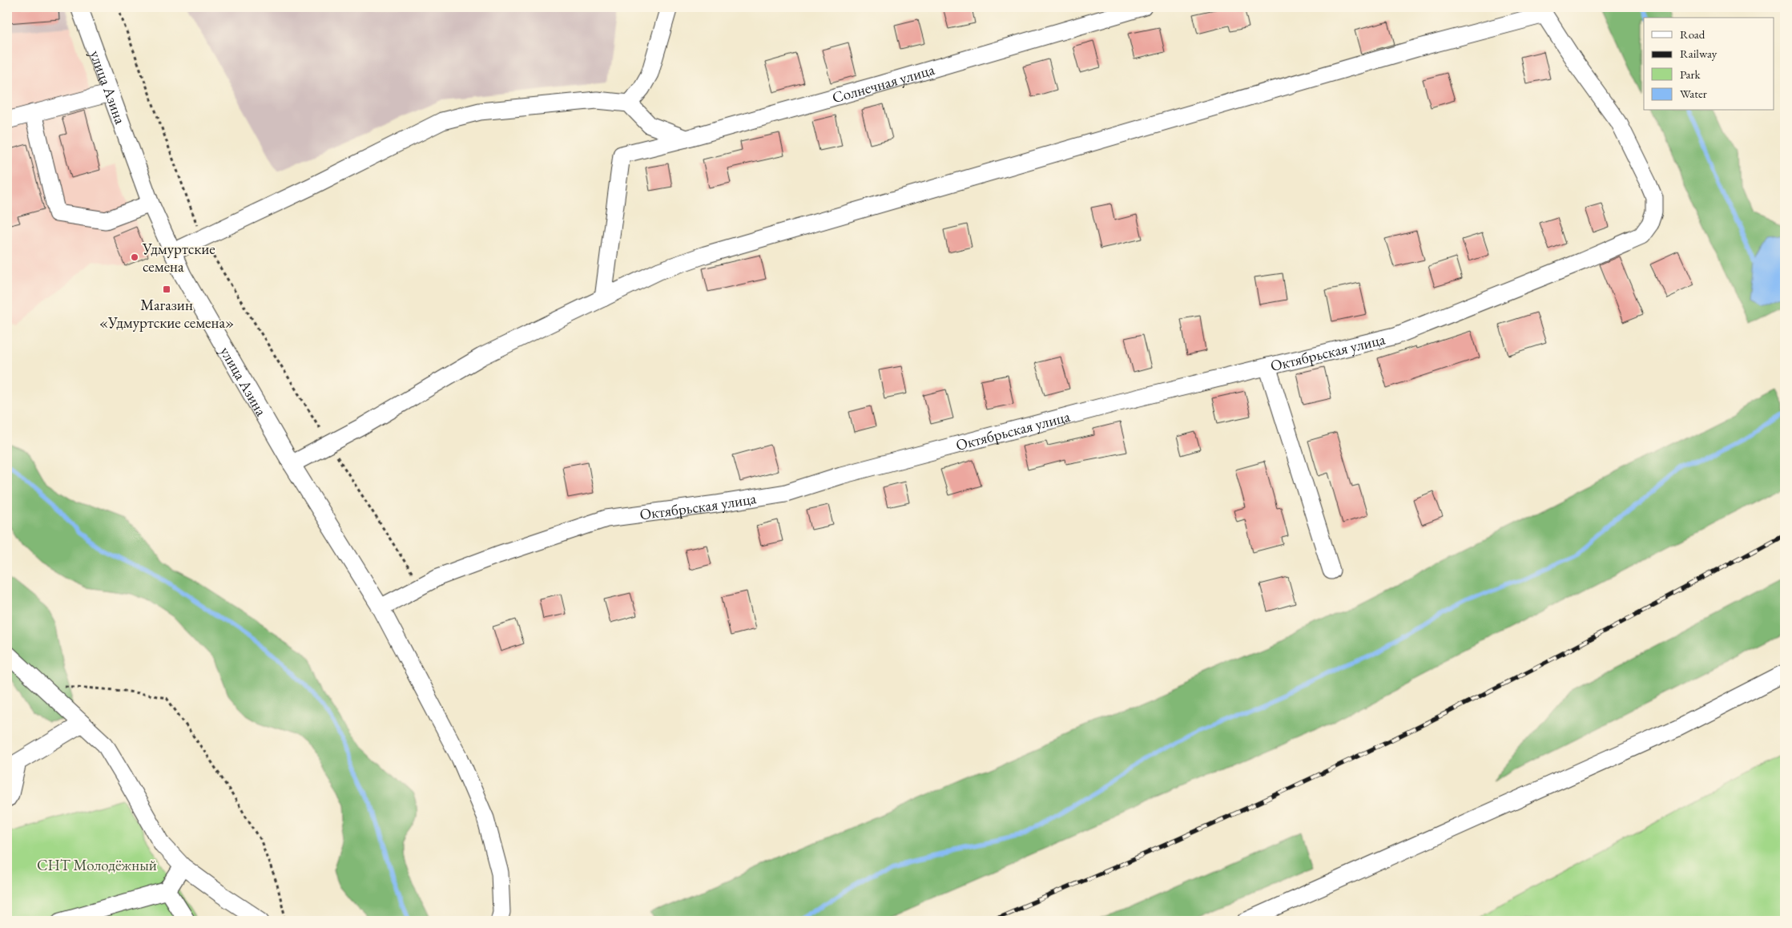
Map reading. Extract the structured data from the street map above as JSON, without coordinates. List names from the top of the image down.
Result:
{
  "streets": {
    "street": ["Солнечная улица", "улица Азина", "Октябрьская улица"]
  },
  "crossings": [
    ["улица Азина", "Октябрьская улица"]
  ],
  "parks": ["СНТ Молодёжный"],
  "places": {
    "other": ["Удмуртские семена"],
    "transit": ["Магазин «Удмуртские семена»"]
  },
  "legend": [
    "Road",
    "Railway",
    "Park",
    "Water"
  ]
}
